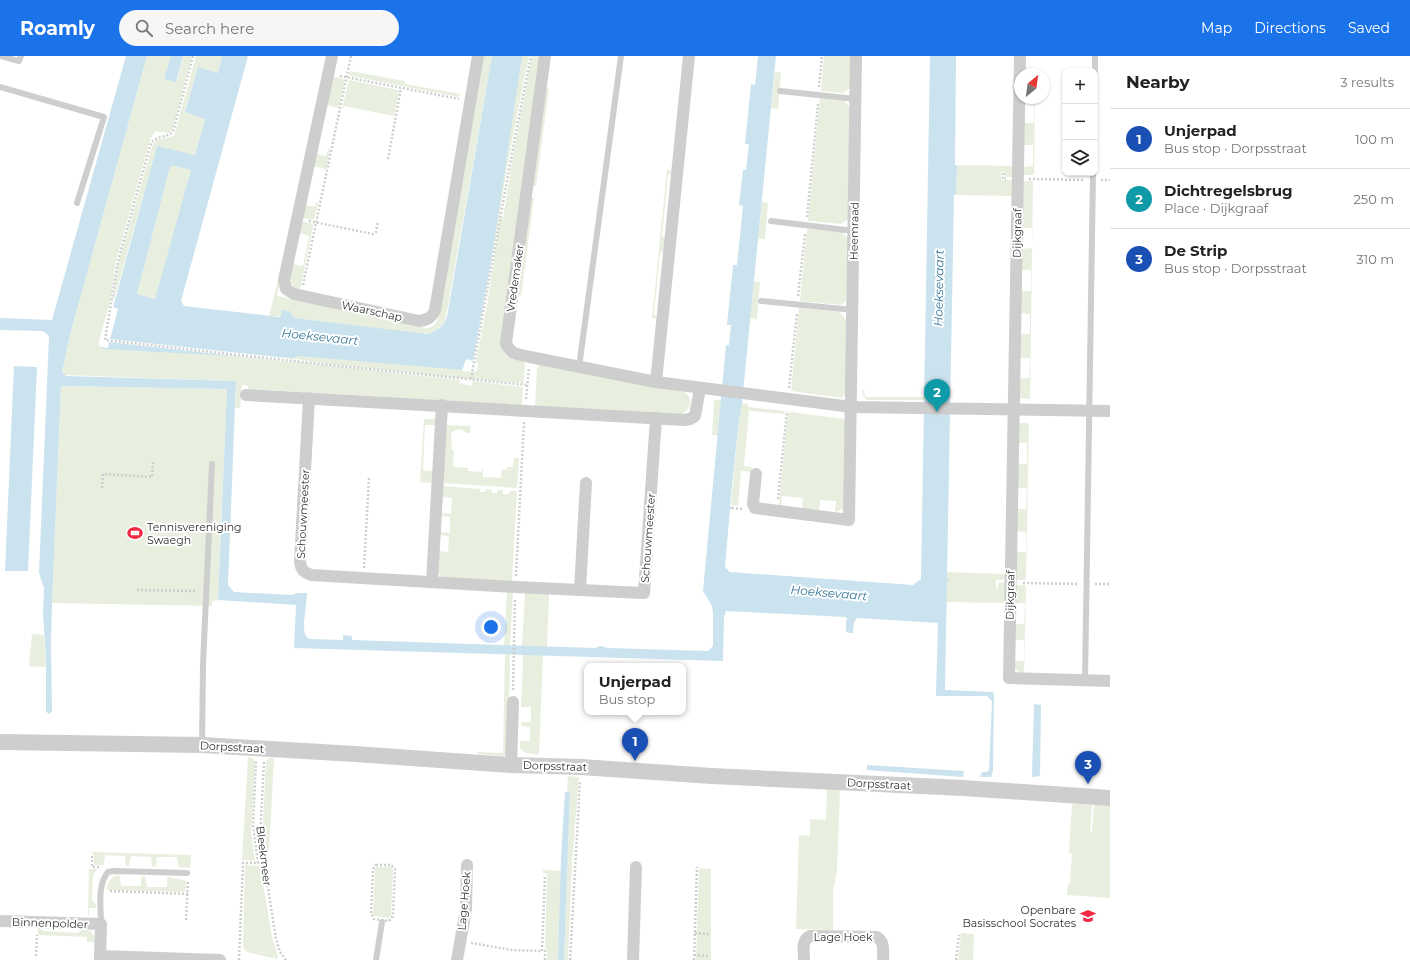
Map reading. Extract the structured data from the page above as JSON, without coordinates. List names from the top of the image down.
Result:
{
  "streets": {
    "street": [
      "Heemraad",
      "Dijkgraaf",
      "Vredemaker",
      "Waarschap",
      "Schouwmeester",
      "Dorpsstraat",
      "Lage Hoek",
      "Binnenpolder"
    ],
    "path": ["Bleekmeer"]
  },
  "crossings": [
    ["Dorpsstraat", "Bleekmeer"]
  ],
  "water": ["Hoeksevaart"],
  "places": {
    "sports": ["Tennisvereniging Swaegh"],
    "school or university": ["Openbare Basisschool Socrates"]
  },
  "north": "top right",
  "page": {
    "header": "Roamly",
    "search": "Search here",
    "nav": ["Map", "Directions", "Saved"],
    "heading": ["Nearby", "3 results"],
    "map_buttons": ["+", "−"],
    "list": [
      {
        "mark": "1",
        "name": "Unjerpad",
        "note": "Bus stop · Dorpsstraat",
        "value": "100 m"
      },
      {
        "mark": "2",
        "name": "Dichtregelsbrug",
        "note": "Place · Dijkgraaf",
        "value": "250 m"
      },
      {
        "mark": "3",
        "name": "De Strip",
        "note": "Bus stop · Dorpsstraat",
        "value": "310 m"
      }
    ],
    "pins": ["2", "1", "3"],
    "popup": ["Unjerpad", "Bus stop"]
  }
}
